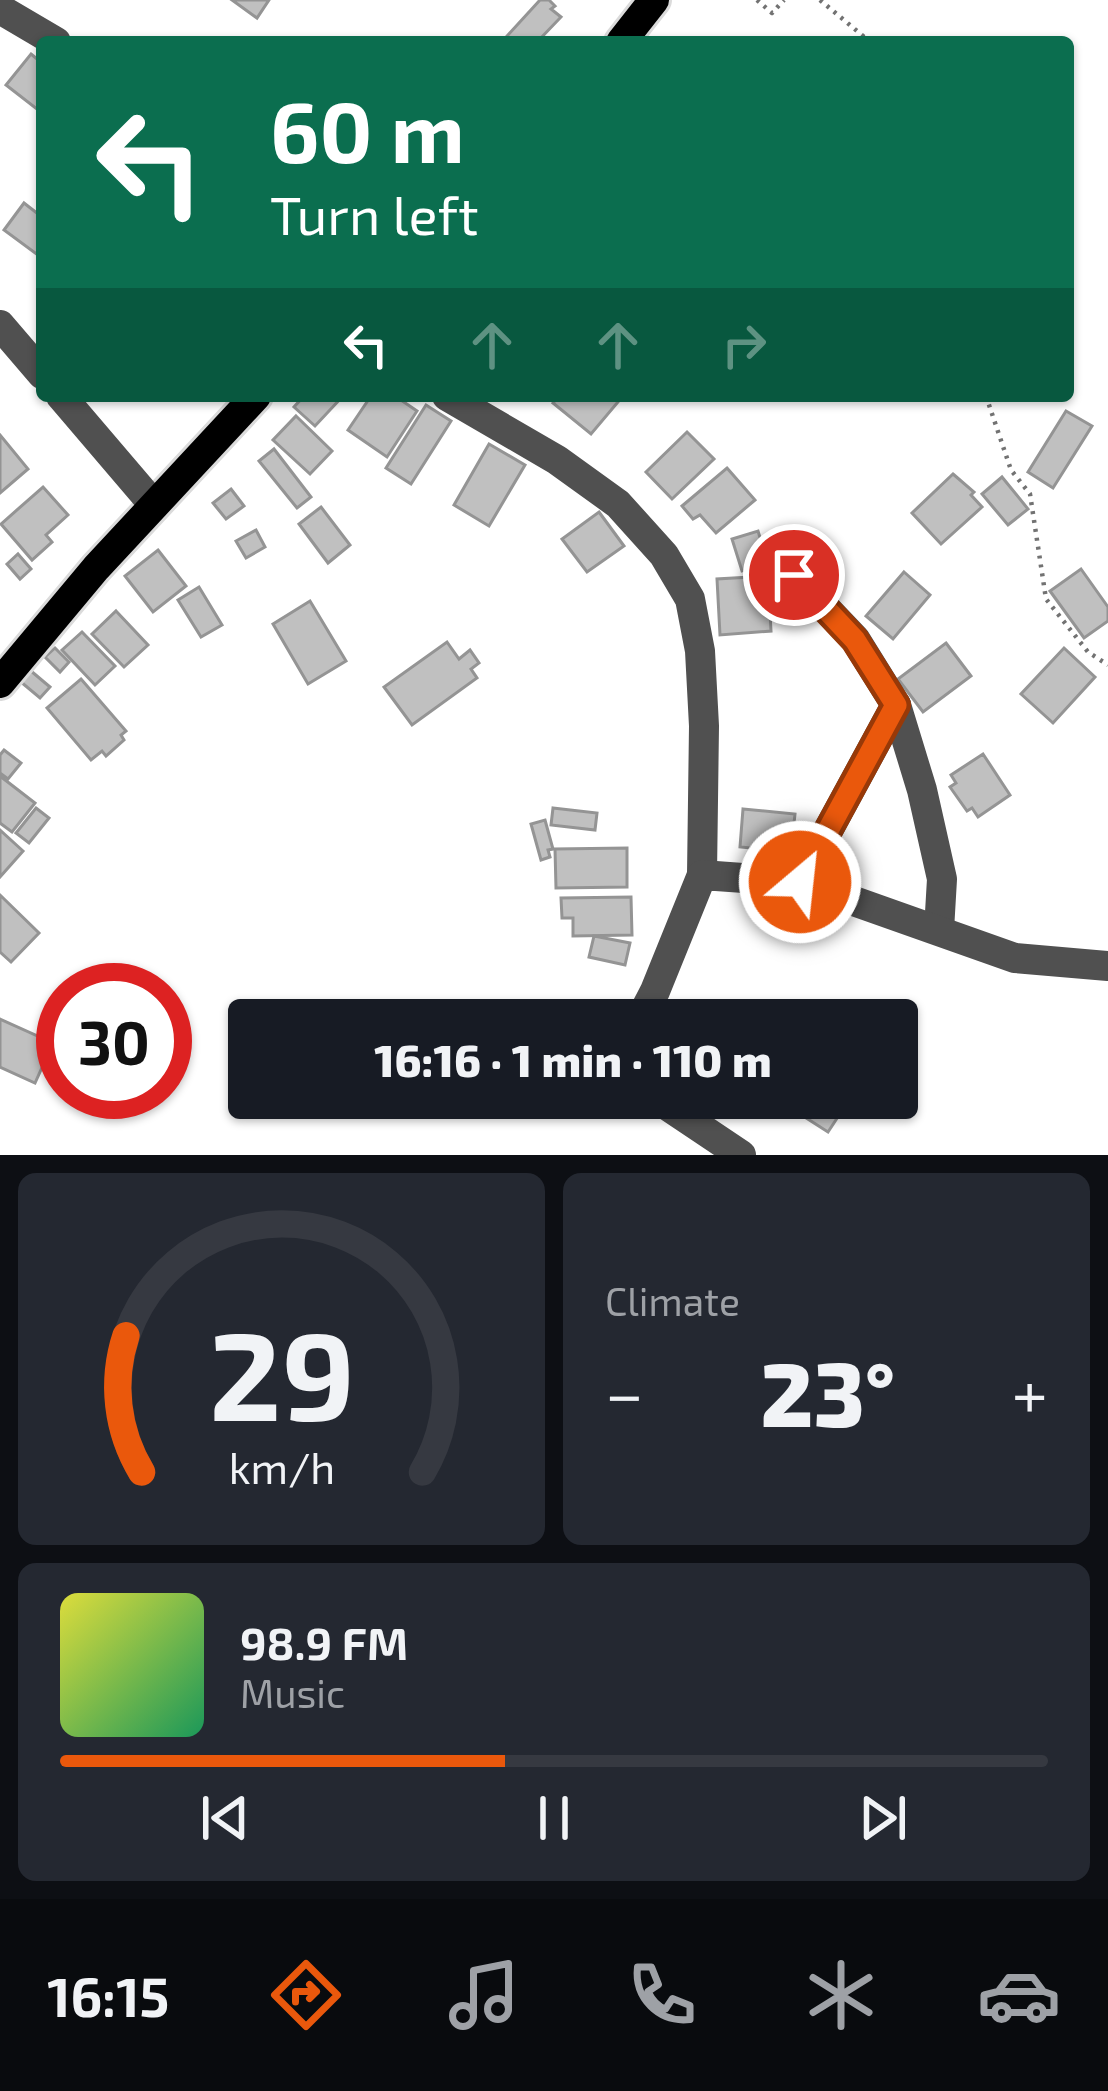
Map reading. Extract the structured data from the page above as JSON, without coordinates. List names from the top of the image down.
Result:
{
  "page": {
    "turn": ["60 m", "Turn left"],
    "limit": "30",
    "trip": "16:16 · 1 min · 110 m",
    "tile": "Climate",
    "heat": ["−", "23°", "+"],
    "song": ["98.9 FM", "Music"],
    "tabs": "16:15",
    "gauge": ["29", "km/h"]
  }
}
